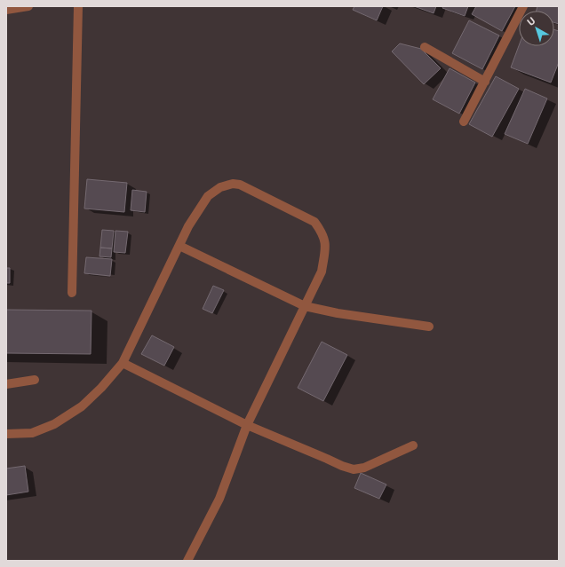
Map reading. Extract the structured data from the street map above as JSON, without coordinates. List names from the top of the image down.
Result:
{
  "north": "top left"
}
